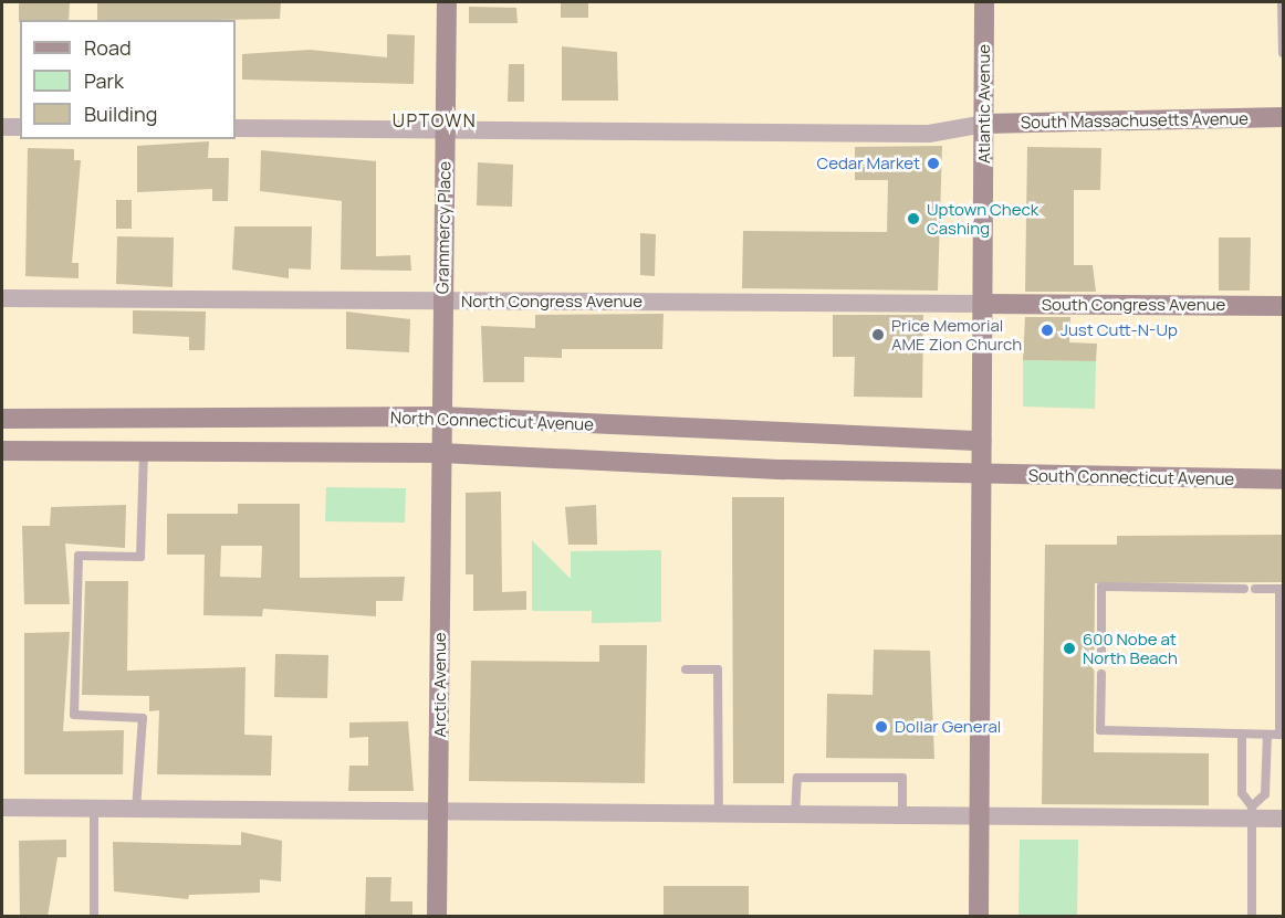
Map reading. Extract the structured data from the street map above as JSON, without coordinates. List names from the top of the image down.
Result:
{
  "streets": {
    "street": [
      "Atlantic Avenue",
      "South Massachusetts Avenue",
      "Grammercy Place",
      "North Congress Avenue",
      "South Congress Avenue",
      "North Connecticut Avenue",
      "South Connecticut Avenue",
      "Arctic Avenue"
    ]
  },
  "crossings": [
    ["Atlantic Avenue", "South Massachusetts Avenue"],
    ["Atlantic Avenue", "North Congress Avenue"],
    ["Atlantic Avenue", "South Congress Avenue"],
    ["Atlantic Avenue", "North Connecticut Avenue"],
    ["Atlantic Avenue", "South Connecticut Avenue"],
    ["Grammercy Place", "North Congress Avenue"],
    ["Grammercy Place", "North Connecticut Avenue"],
    ["Grammercy Place", "Arctic Avenue"],
    ["North Congress Avenue", "South Congress Avenue"],
    ["North Connecticut Avenue", "South Connecticut Avenue"],
    ["North Connecticut Avenue", "Arctic Avenue"]
  ],
  "districts": ["UPTOWN"],
  "places": [
    "Cedar Market",
    "Uptown Check Cashing",
    "Just Cutt-N-Up",
    "Price Memorial AME Zion Church",
    "600 Nobe at North Beach",
    "Dollar General"
  ],
  "legend": ["Road", "Park", "Building"]
}
